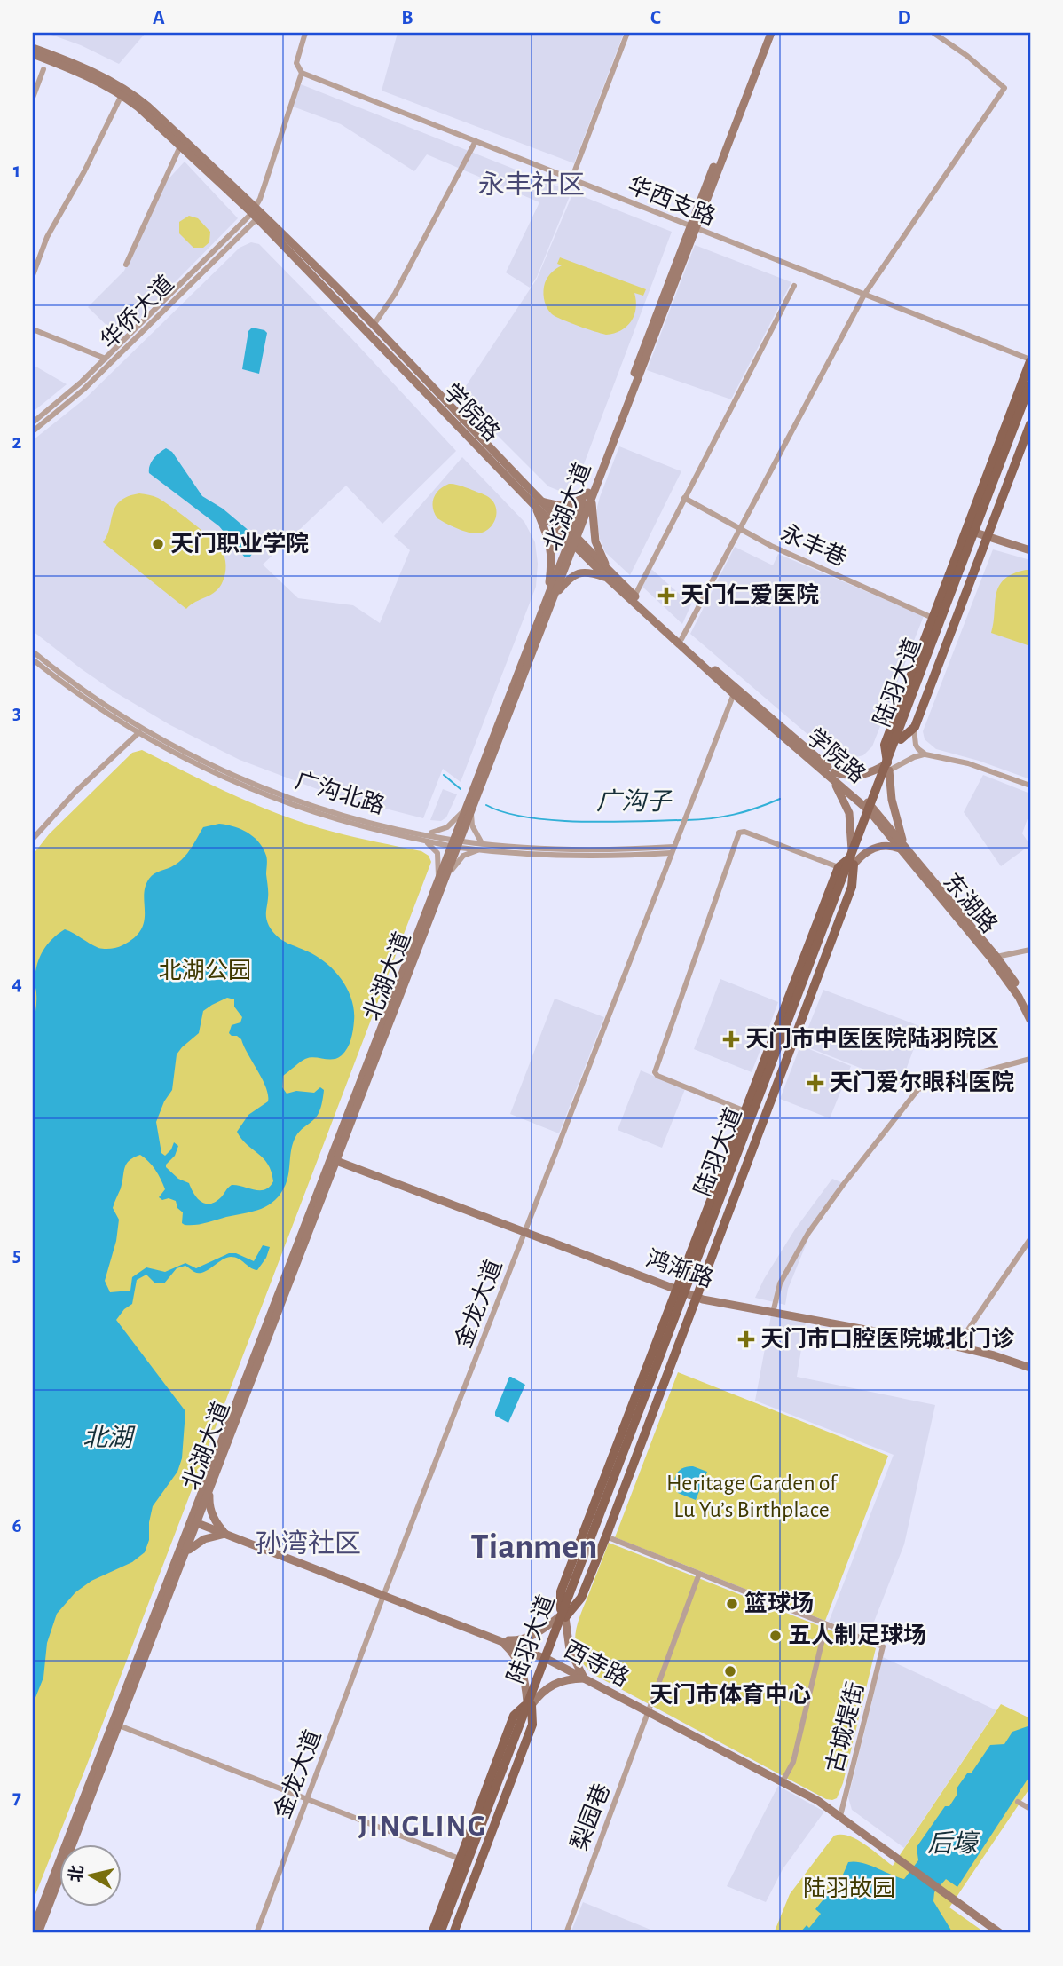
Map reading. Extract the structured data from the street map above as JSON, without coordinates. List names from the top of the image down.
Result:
{
  "streets": {
    "main road": [
      "学院路",
      "北湖大道",
      "陆羽大道",
      "东湖路",
      "鸿渐路",
      "西寺路"
    ],
    "street": [
      "华西支路",
      "华侨大道",
      "永丰巷",
      "广沟北路",
      "金龙大道",
      "古城堤街",
      "梨园巷"
    ]
  },
  "crossings": [
    ["华西支路", "北湖大道"],
    ["华侨大道", "学院路"],
    ["学院路", "北湖大道"],
    ["学院路", "陆羽大道"],
    ["学院路", "东湖路"],
    ["学院路", "金龙大道"],
    ["北湖大道", "广沟北路"],
    ["北湖大道", "鸿渐路"],
    ["北湖大道", "西寺路"],
    ["陆羽大道", "东湖路"],
    ["陆羽大道", "鸿渐路"],
    ["陆羽大道", "西寺路"],
    ["广沟北路", "金龙大道"],
    ["鸿渐路", "金龙大道"],
    ["金龙大道", "西寺路"],
    ["西寺路", "古城堤街"],
    ["西寺路", "梨园巷"]
  ],
  "districts": [
    "永丰社区",
    "孙湾社区",
    "Tianmen",
    "JINGLING"
  ],
  "water": ["广沟子", "北湖", "后壕"],
  "parks": ["北湖公园", "Heritage Garden of Lu Yu’s Birthplace", "陆羽故园"],
  "places": {
    "other": [
      "天门职业学院",
      "篮球场",
      "五人制足球场",
      "天门市体育中心"
    ],
    "health": [
      "天门仁爱医院",
      "天门市中医医院陆羽院区",
      "天门爱尔眼科医院",
      "天门市口腔医院城北门诊"
    ]
  },
  "north": "left",
  "grid": {
    "columns": [
      "A",
      "B",
      "C",
      "D"
    ],
    "rows": [
      "1",
      "2",
      "3",
      "4",
      "5",
      "6",
      "7"
    ]
  }
}
